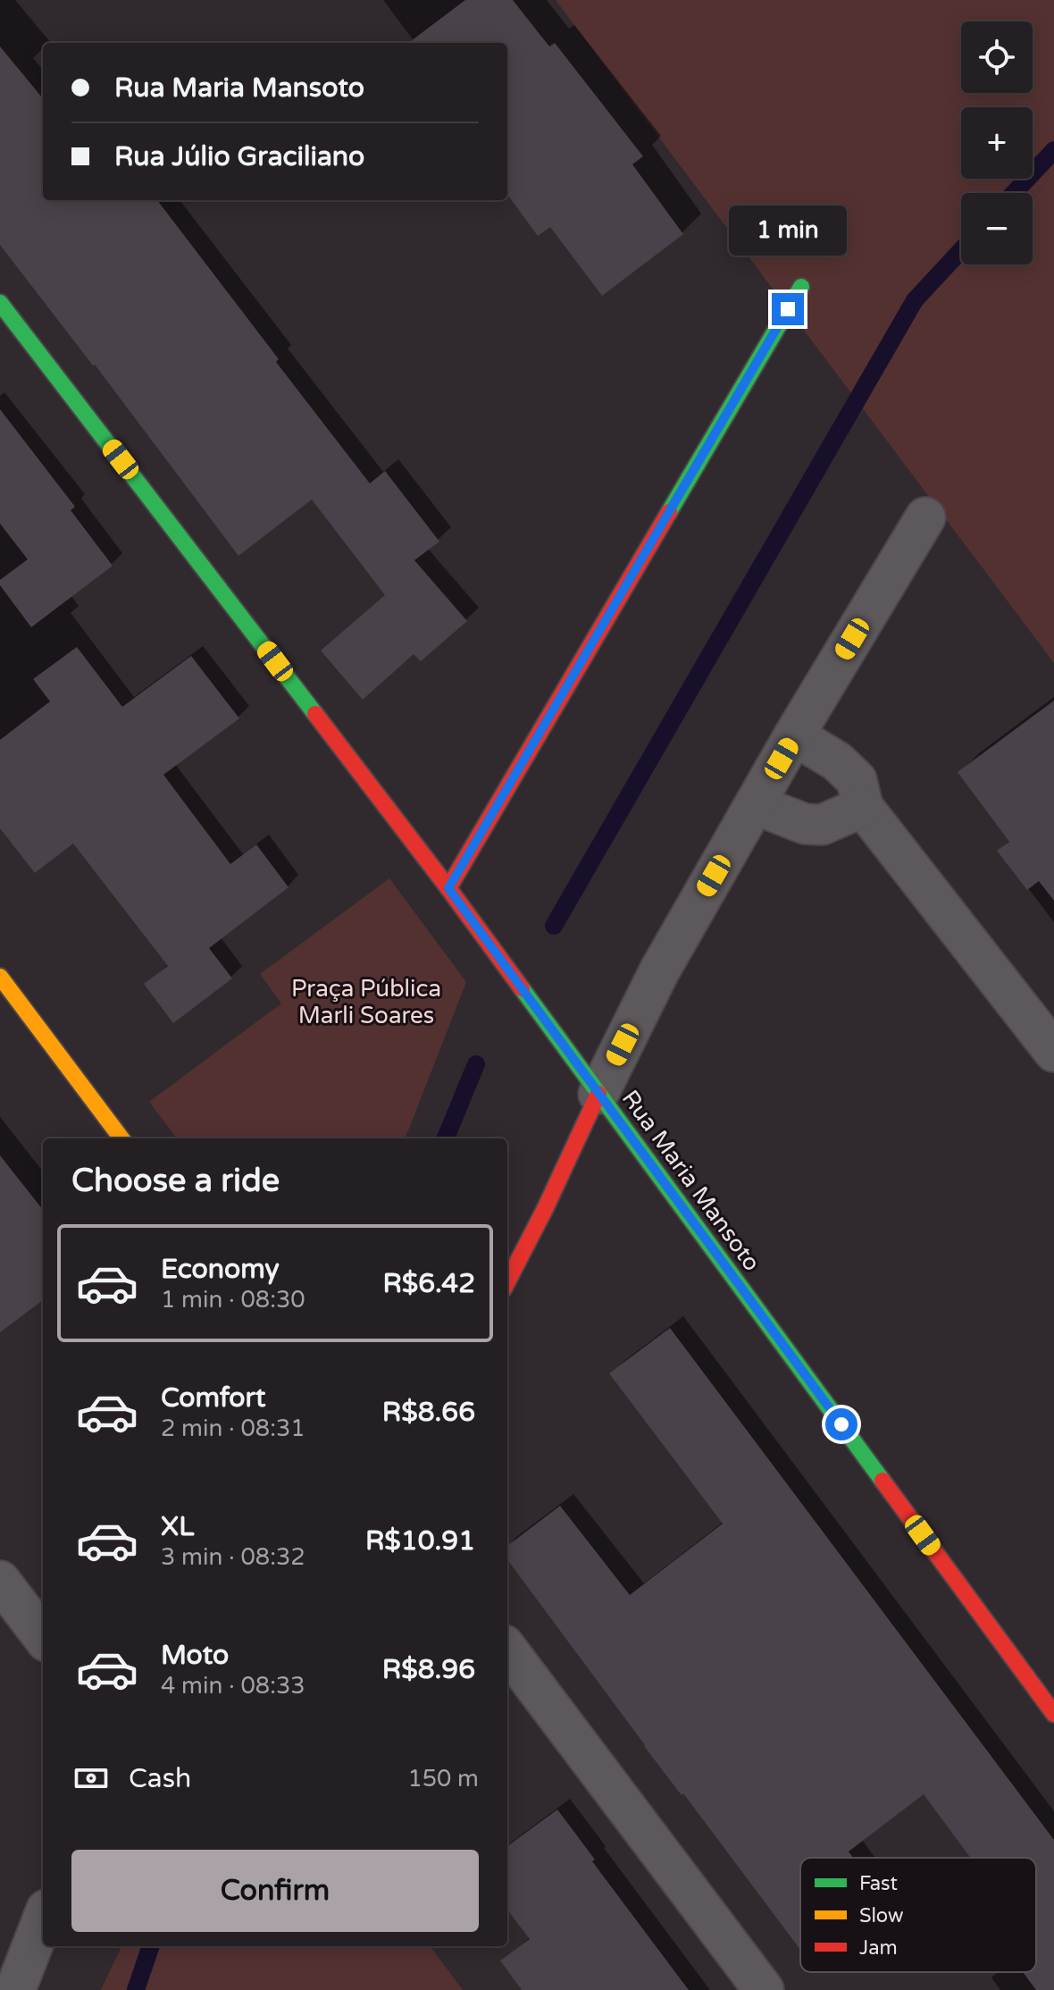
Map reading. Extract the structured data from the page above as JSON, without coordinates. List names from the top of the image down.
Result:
{
  "streets": {
    "street": ["Rua Maria Mansoto"]
  },
  "parks": ["Praça Pública Marli Soares"],
  "legend": ["Fast", "Slow", "Jam"],
  "page": {
    "map_buttons": ["+", "−"],
    "banner": ["Rua Maria Mansoto", "Rua Júlio Graciliano"],
    "bubble": "1 min",
    "heading": "Choose a ride",
    "list": [
      {
        "name": "Economy",
        "note": "1 min · 08:30",
        "value": "R$6.42"
      },
      {
        "name": "Comfort",
        "note": "2 min · 08:31",
        "value": "R$8.66"
      },
      {
        "name": "XL",
        "note": "3 min · 08:32",
        "value": "R$10.91"
      },
      {
        "name": "Moto",
        "note": "4 min · 08:33",
        "value": "R$8.96"
      }
    ],
    "pay": ["Cash", "150 m"],
    "buttons": "Confirm"
  }
}
